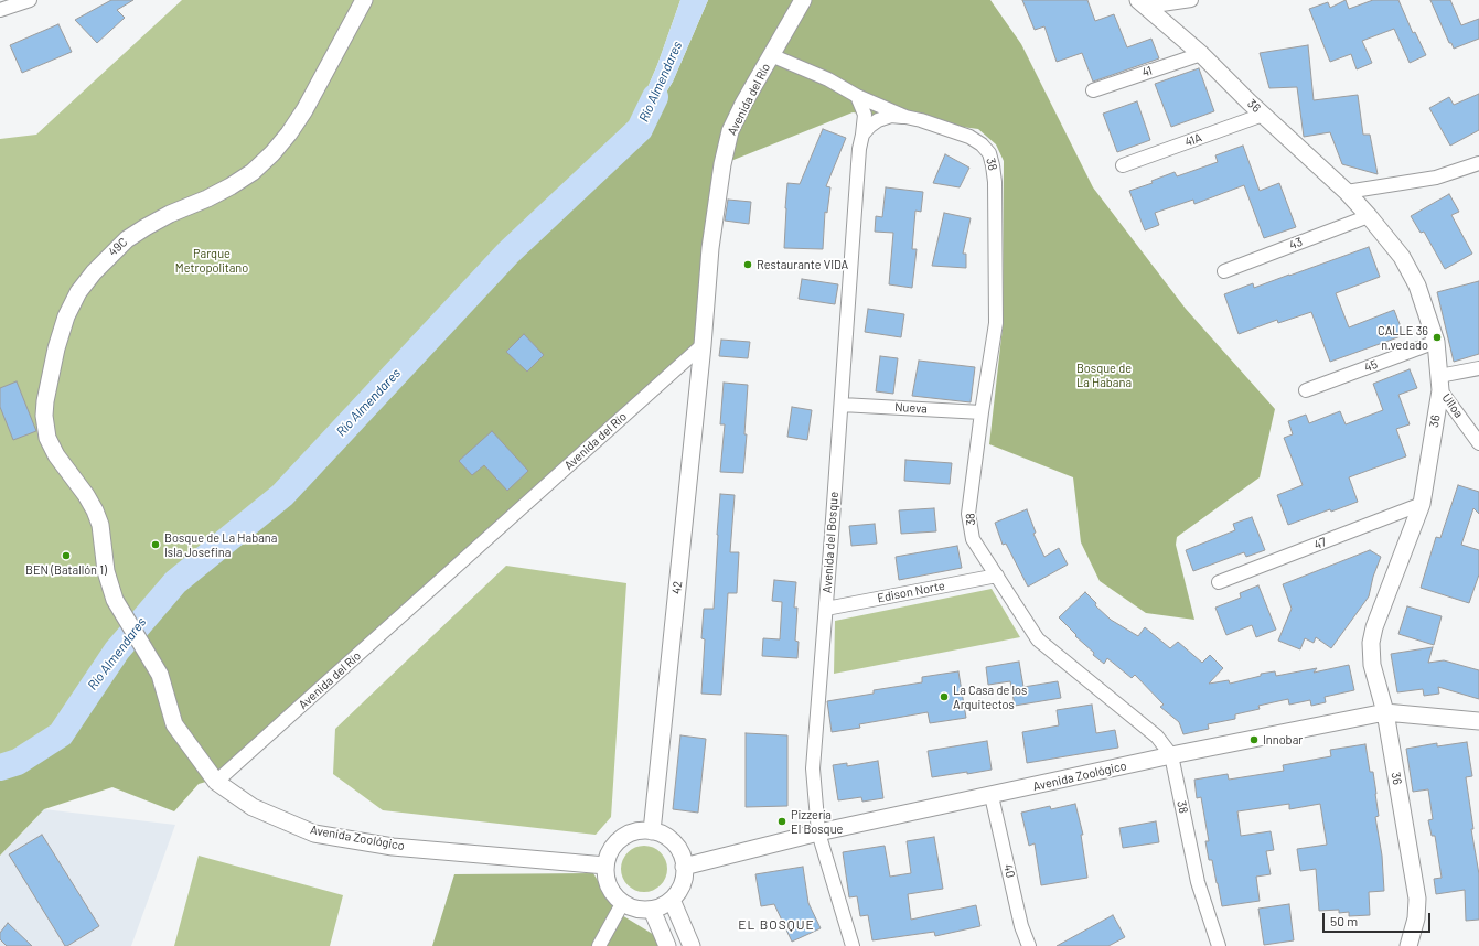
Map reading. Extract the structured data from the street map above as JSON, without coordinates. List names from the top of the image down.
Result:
{
  "streets": {
    "street": [
      "41",
      "Avenida del Río",
      "36",
      "41A",
      "38",
      "43",
      "49C",
      "45",
      "Ulloa",
      "Nueva",
      "Avenida del Bosque",
      "47",
      "42",
      "Edison Norte",
      "Avenida Zoológico",
      "40"
    ]
  },
  "crossings": [
    ["41", "36"],
    ["Avenida del Río", "42"],
    ["Avenida del Río", "Avenida Zoológico"],
    ["36", "41A"],
    ["36", "43"],
    ["36", "45"],
    ["36", "Ulloa"],
    ["36", "47"],
    ["36", "Avenida Zoológico"],
    ["38", "Nueva"],
    ["38", "Avenida del Bosque"],
    ["38", "Edison Norte"],
    ["38", "Avenida Zoológico"],
    ["49C", "Avenida Zoológico"],
    ["Nueva", "Avenida del Bosque"],
    ["Avenida del Bosque", "Edison Norte"],
    ["Avenida del Bosque", "Avenida Zoológico"],
    ["42", "Avenida Zoológico"],
    ["Avenida Zoológico", "40"]
  ],
  "districts": ["EL BOSQUE"],
  "water": ["Río Almendares"],
  "parks": ["Parque Metropolitano", "Bosque de La Habana"],
  "places": [
    "Restaurante VIDA",
    "CALLE 36 n.vedado",
    "Bosque de La Habana Isla Josefina",
    "BEN (Batallón 1)",
    "La Casa de los Arquitectos",
    "Innobar",
    "Pizzería El Bosque"
  ],
  "scale_bar": "50 m"
}
